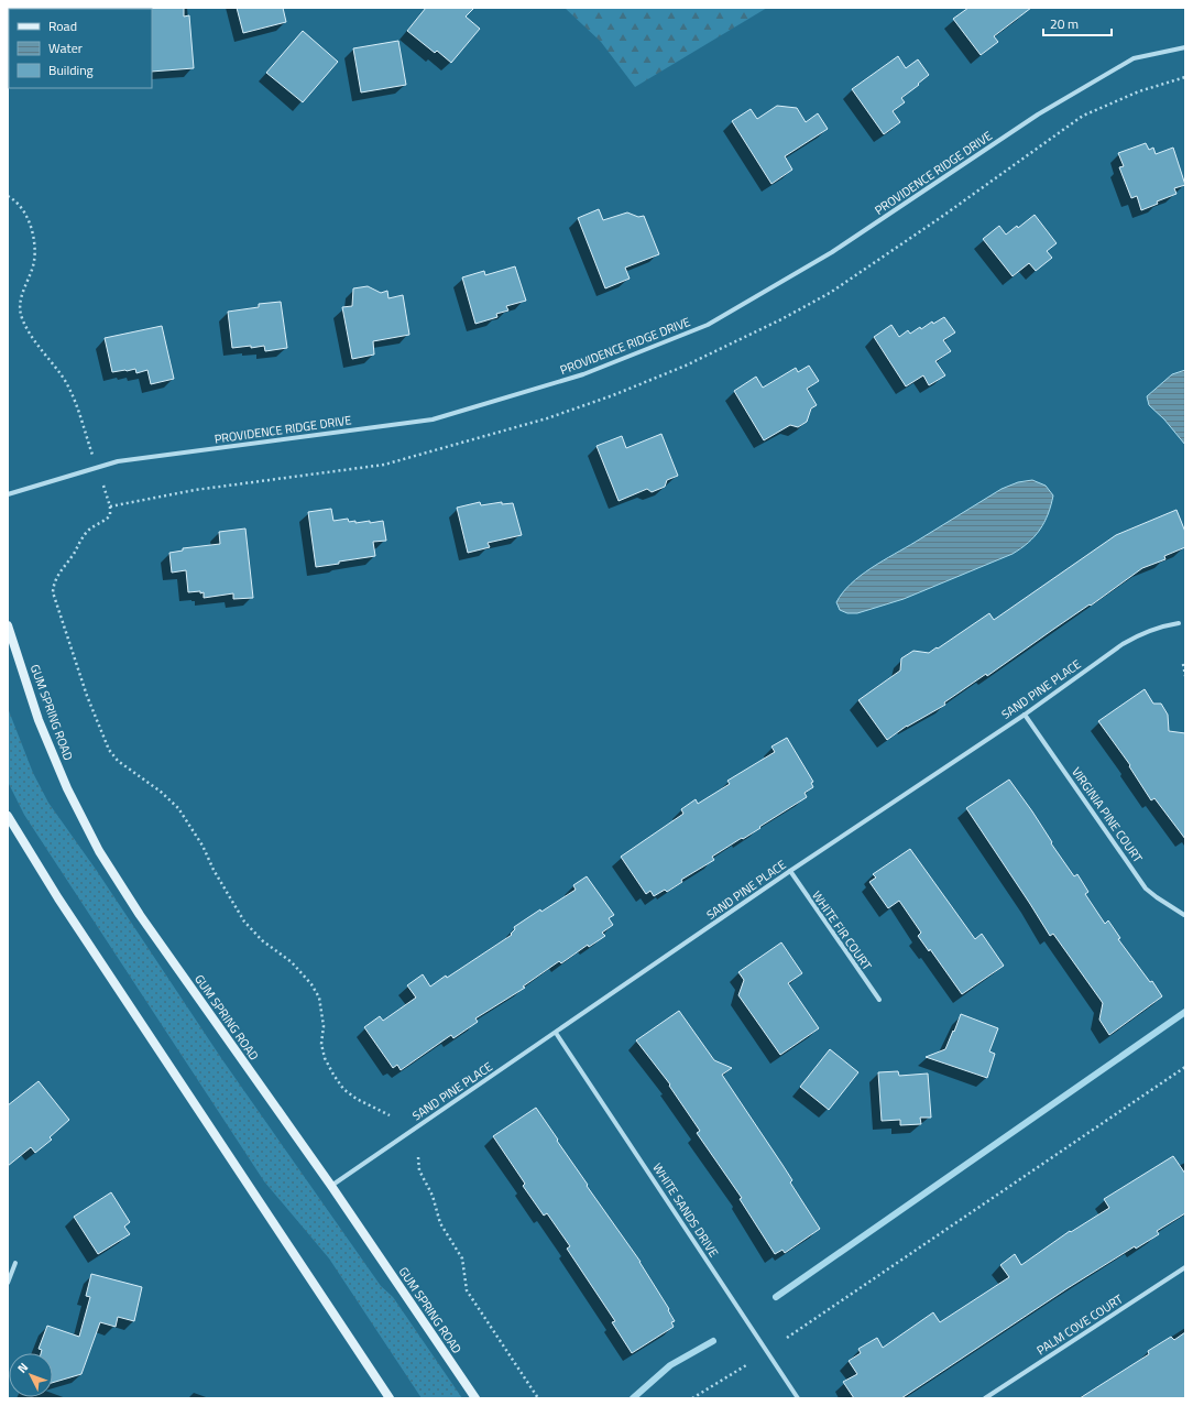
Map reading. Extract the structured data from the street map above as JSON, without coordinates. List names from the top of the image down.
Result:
{
  "streets": {
    "main road": ["GUM SPRING ROAD"],
    "street": [
      "PROVIDENCE RIDGE DRIVE",
      "SAND PINE PLACE",
      "VIRGINIA PINE COURT",
      "WHITE FIR COURT",
      "WHITE SANDS DRIVE",
      "PALM COVE COURT"
    ]
  },
  "crossings": [
    ["SAND PINE PLACE", "GUM SPRING ROAD"],
    ["SAND PINE PLACE", "VIRGINIA PINE COURT"],
    ["SAND PINE PLACE", "WHITE FIR COURT"],
    ["SAND PINE PLACE", "WHITE SANDS DRIVE"]
  ],
  "legend": ["Road", "Water", "Building"],
  "scale_bar": "20 m",
  "north": "top left"
}
